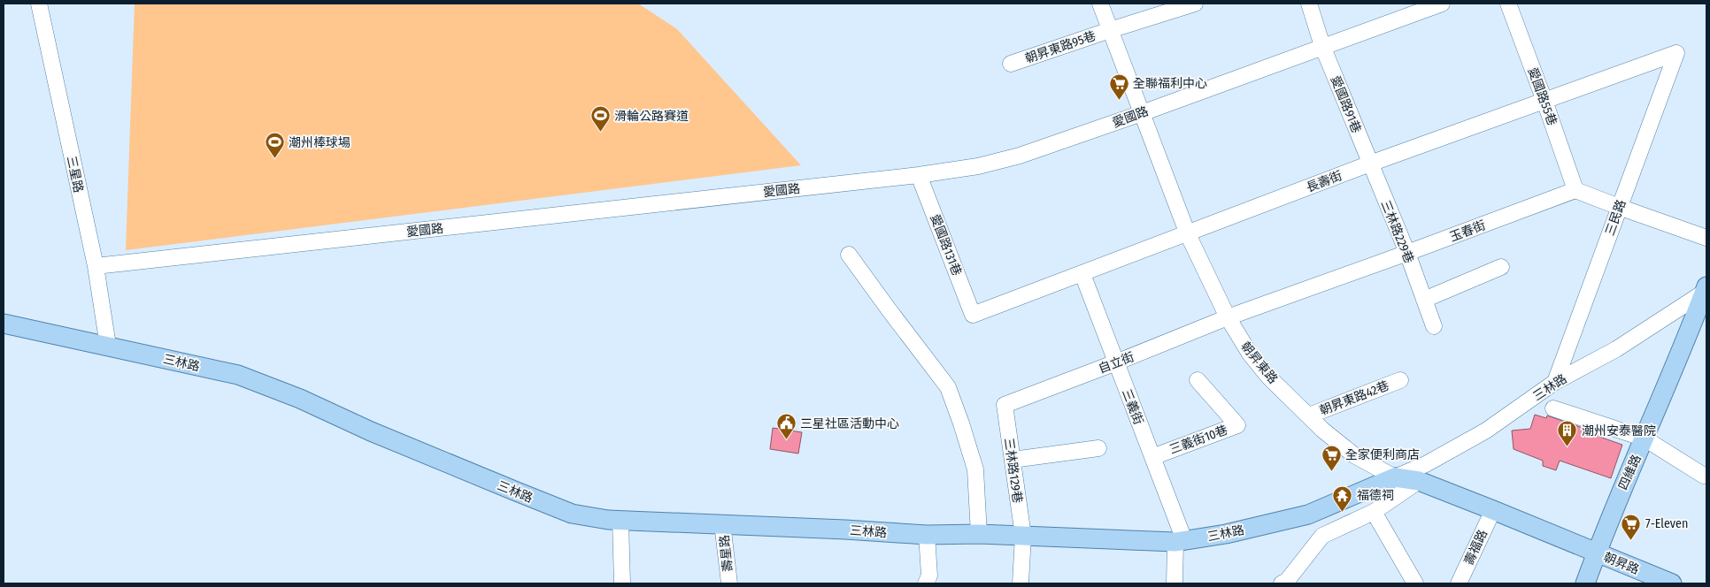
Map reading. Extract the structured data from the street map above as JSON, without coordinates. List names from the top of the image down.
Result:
{
  "streets": {
    "main road": [
      "三林路",
      "朝昇東路",
      "四維路",
      "朝昇路"
    ],
    "street": [
      "朝昇東路95巷",
      "愛國路55巷",
      "愛國路91巷",
      "愛國路",
      "三星路",
      "長壽街",
      "三民路",
      "玉春街",
      "三林路229巷",
      "愛國路131巷",
      "自立街",
      "朝昇東路42巷",
      "三義街",
      "三義街10巷",
      "三林路129巷",
      "壽福路",
      "壽星路"
    ]
  },
  "crossings": [
    ["朝昇東路95巷", "朝昇東路"],
    ["愛國路55巷", "長壽街"],
    ["愛國路55巷", "玉春街"],
    ["愛國路91巷", "愛國路"],
    ["愛國路91巷", "長壽街"],
    ["愛國路91巷", "三林路229巷"],
    ["愛國路", "三星路"],
    ["愛國路", "愛國路131巷"],
    ["愛國路", "朝昇東路"],
    ["三星路", "三林路"],
    ["長壽街", "三民路"],
    ["長壽街", "三林路229巷"],
    ["長壽街", "愛國路131巷"],
    ["長壽街", "朝昇東路"],
    ["長壽街", "三義街"],
    ["三民路", "三林路"],
    ["玉春街", "三林路229巷"],
    ["玉春街", "自立街"],
    ["玉春街", "朝昇東路"],
    ["三林路", "朝昇東路"],
    ["三林路", "三義街"],
    ["三林路", "三林路129巷"],
    ["三林路", "四維路"],
    ["三林路", "壽星路"],
    ["自立街", "朝昇東路"],
    ["自立街", "三義街"],
    ["自立街", "三林路129巷"],
    ["朝昇東路", "朝昇東路42巷"],
    ["朝昇東路", "四維路"],
    ["朝昇東路", "壽福路"],
    ["朝昇東路", "朝昇路"],
    ["三義街", "三義街10巷"],
    ["四維路", "朝昇路"]
  ],
  "places": {
    "supermarket": ["全聯福利中心", "全家便利商店", "7-Eleven"],
    "sports": ["滑輪公路賽道", "潮州棒球場"],
    "public building": ["三星社區活動中心"],
    "building": ["潮州安泰醫院"],
    "temple": ["福德祠"]
  }
}
